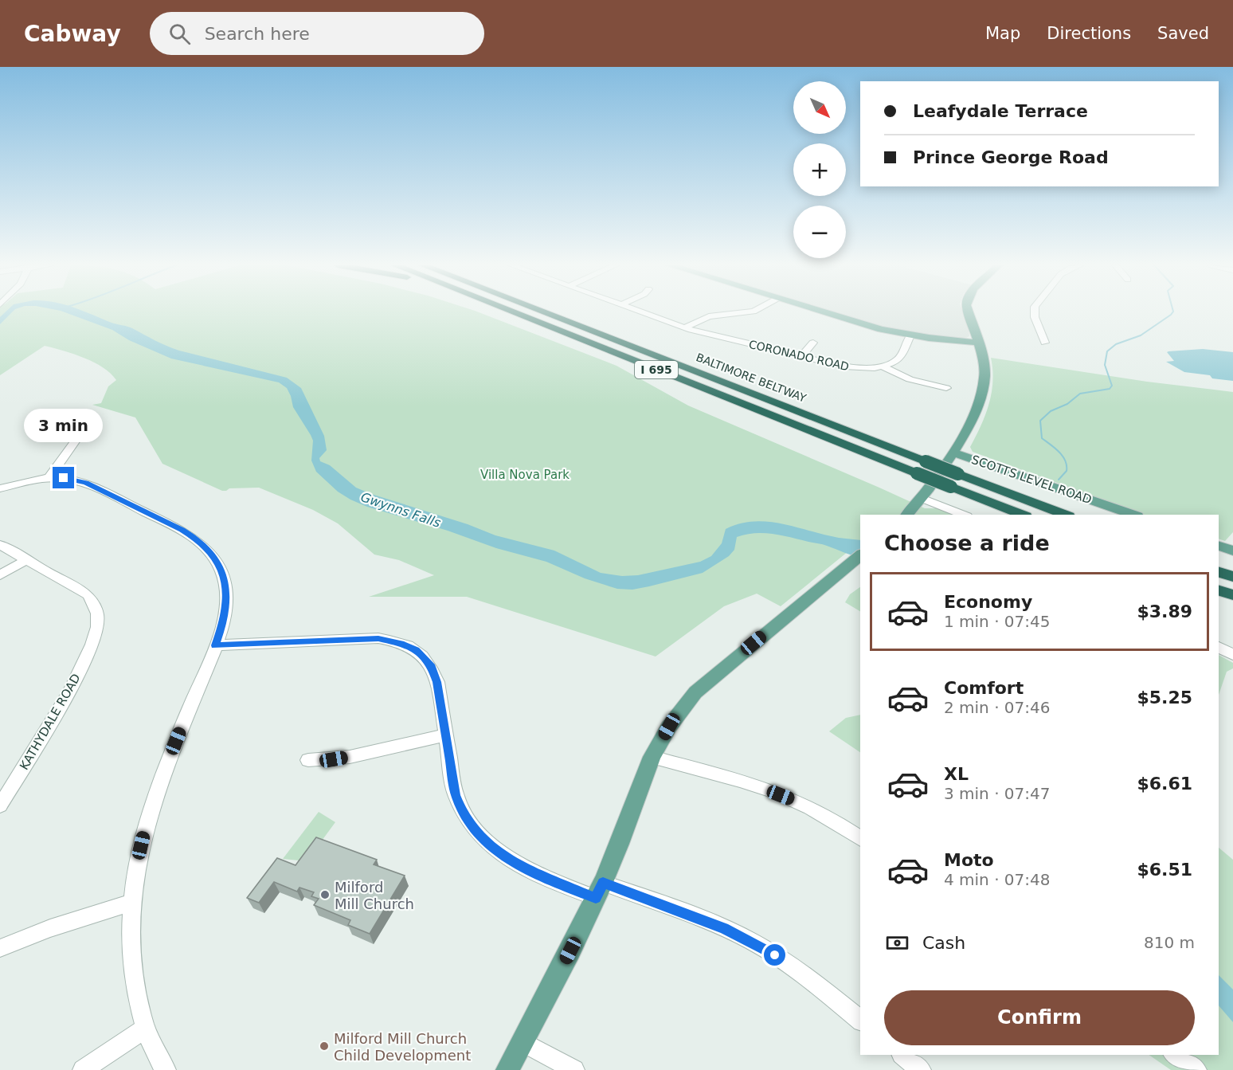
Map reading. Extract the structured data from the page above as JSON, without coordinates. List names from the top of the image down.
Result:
{
  "streets": {
    "highway": ["I 695", "BALTIMORE BELTWAY"],
    "main road": ["SCOTTS LEVEL ROAD"],
    "street": ["CORONADO ROAD", "KATHYDALE ROAD"]
  },
  "water": ["Gwynns Falls"],
  "parks": ["Villa Nova Park"],
  "places": ["Milford Mill Church", "Milford Mill Church Child Development"],
  "north": "bottom right",
  "page": {
    "header": "Cabway",
    "search": "Search here",
    "nav": ["Map", "Directions", "Saved"],
    "map_buttons": ["+", "−"],
    "banner": ["Leafydale Terrace", "Prince George Road"],
    "bubble": "3 min",
    "heading": "Choose a ride",
    "list": [
      {
        "name": "Economy",
        "note": "1 min · 07:45",
        "value": "$3.89"
      },
      {
        "name": "Comfort",
        "note": "2 min · 07:46",
        "value": "$5.25"
      },
      {
        "name": "XL",
        "note": "3 min · 07:47",
        "value": "$6.61"
      },
      {
        "name": "Moto",
        "note": "4 min · 07:48",
        "value": "$6.51"
      }
    ],
    "pay": ["Cash", "810 m"],
    "buttons": "Confirm"
  }
}
